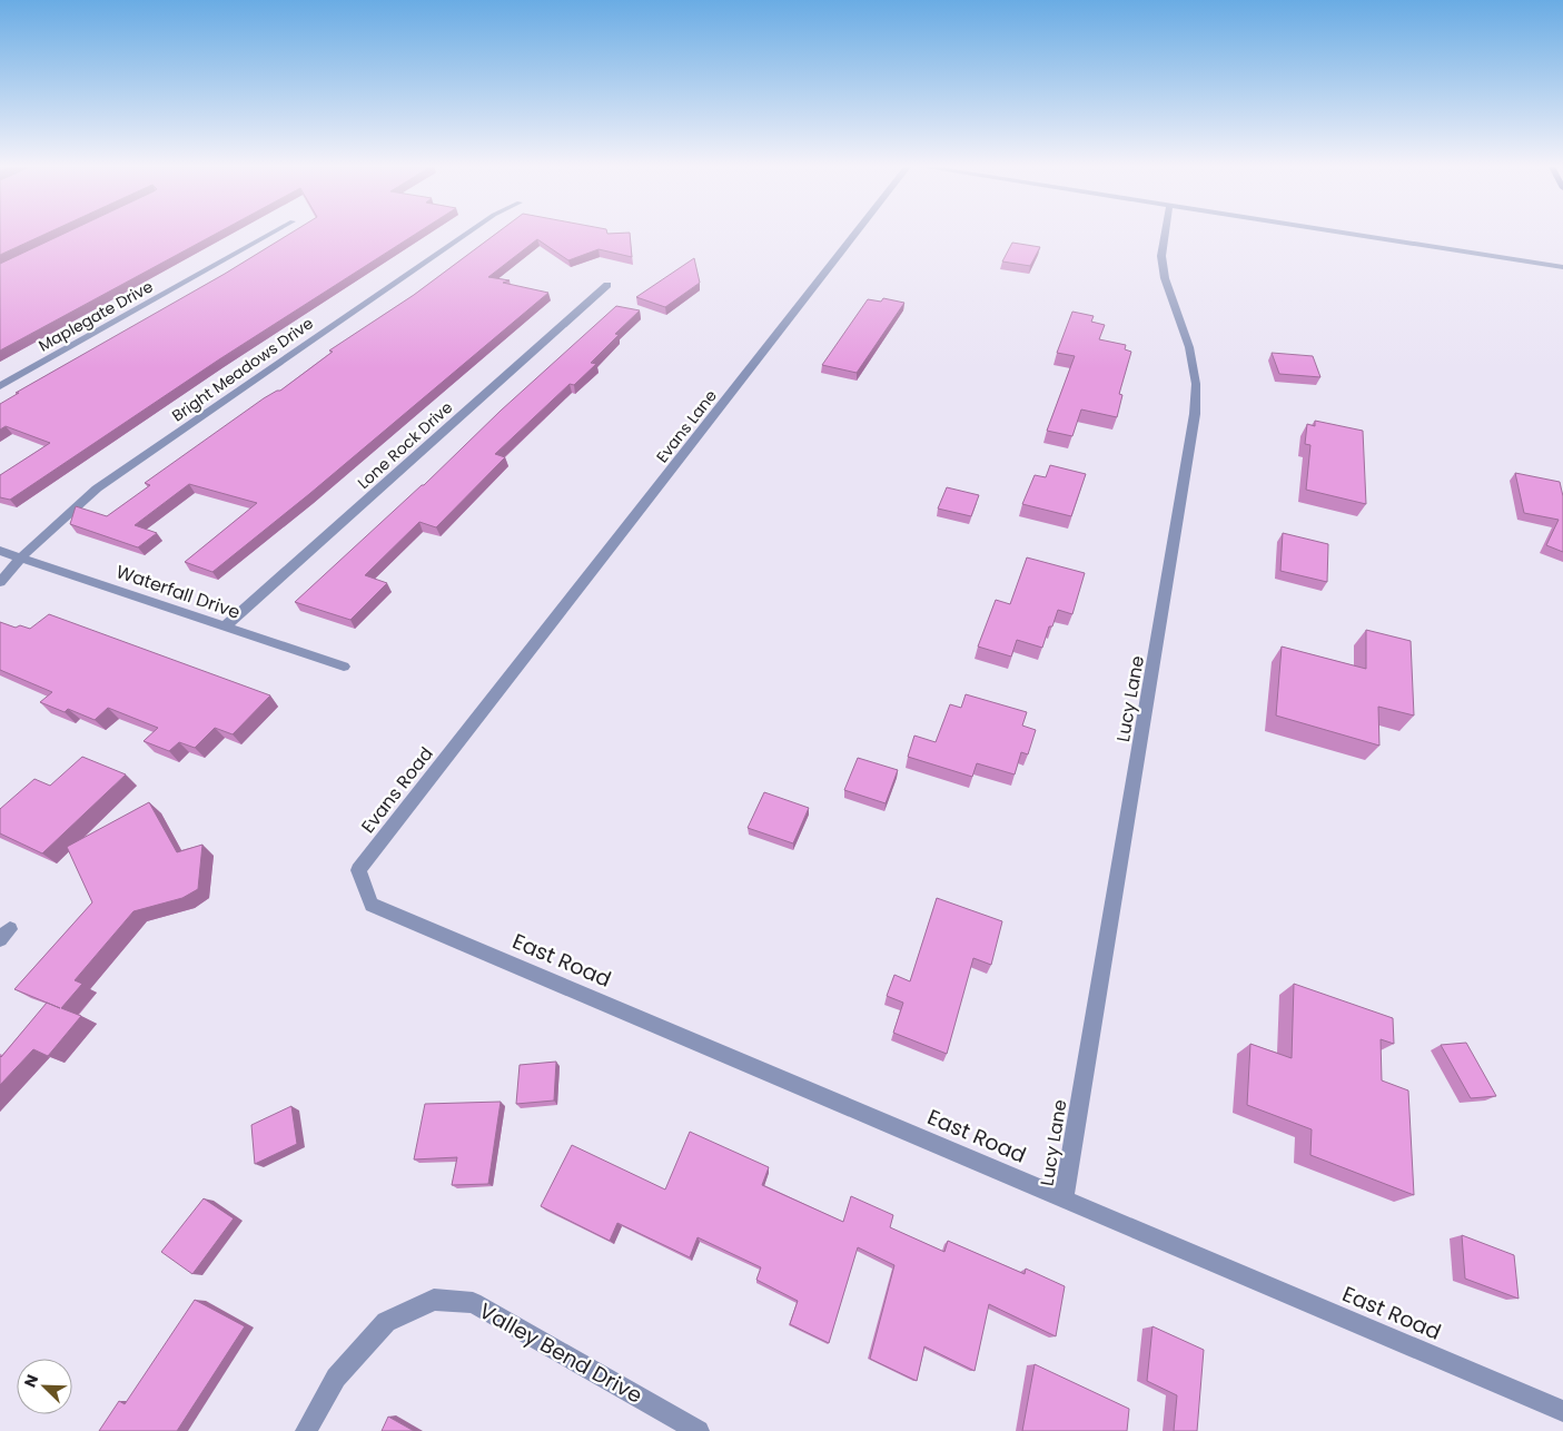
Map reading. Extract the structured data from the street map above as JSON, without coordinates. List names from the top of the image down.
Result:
{
  "streets": {
    "street": [
      "Maplegate Drive",
      "Bright Meadows Drive",
      "Evans Lane",
      "Lone Rock Drive",
      "Waterfall Drive",
      "Lucy Lane",
      "Evans Road",
      "East Road",
      "Valley Bend Drive"
    ]
  },
  "crossings": [
    ["Bright Meadows Drive", "Waterfall Drive"],
    ["Evans Lane", "Evans Road"],
    ["Lone Rock Drive", "Waterfall Drive"],
    ["Lucy Lane", "East Road"],
    ["Evans Road", "East Road"]
  ],
  "north": "top left"
}
